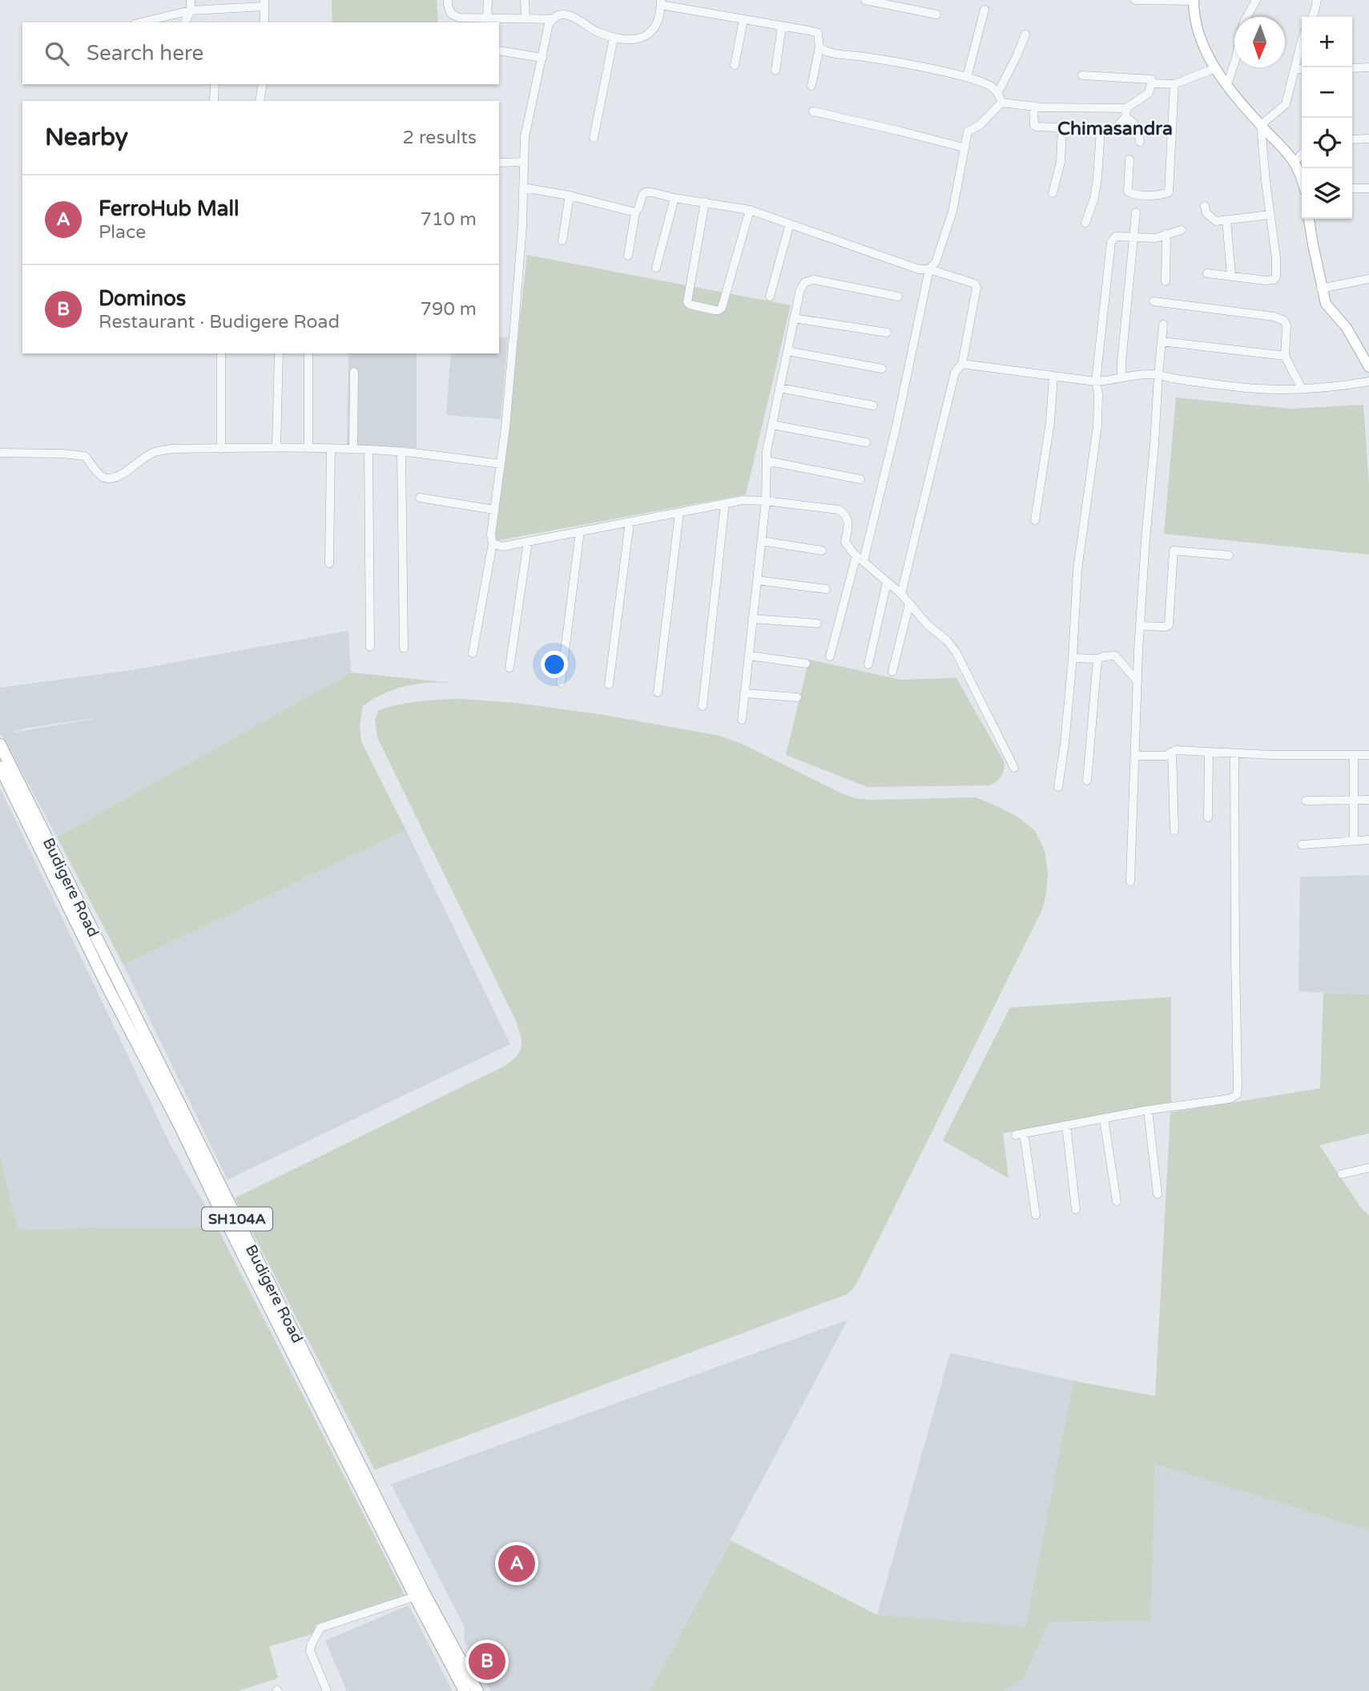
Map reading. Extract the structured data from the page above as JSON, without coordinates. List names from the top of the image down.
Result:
{
  "streets": {
    "main road": ["Budigere Road", "SH104A"]
  },
  "districts": ["Chimasandra"],
  "north": "bottom",
  "page": {
    "map_buttons": ["+", "−"],
    "search": "Search here",
    "heading": ["Nearby", "2 results"],
    "list": [
      {
        "mark": "A",
        "name": "FerroHub Mall",
        "note": "Place",
        "value": "710 m"
      },
      {
        "mark": "B",
        "name": "Dominos",
        "note": "Restaurant · Budigere Road",
        "value": "790 m"
      }
    ],
    "pins": ["A", "B"]
  }
}
